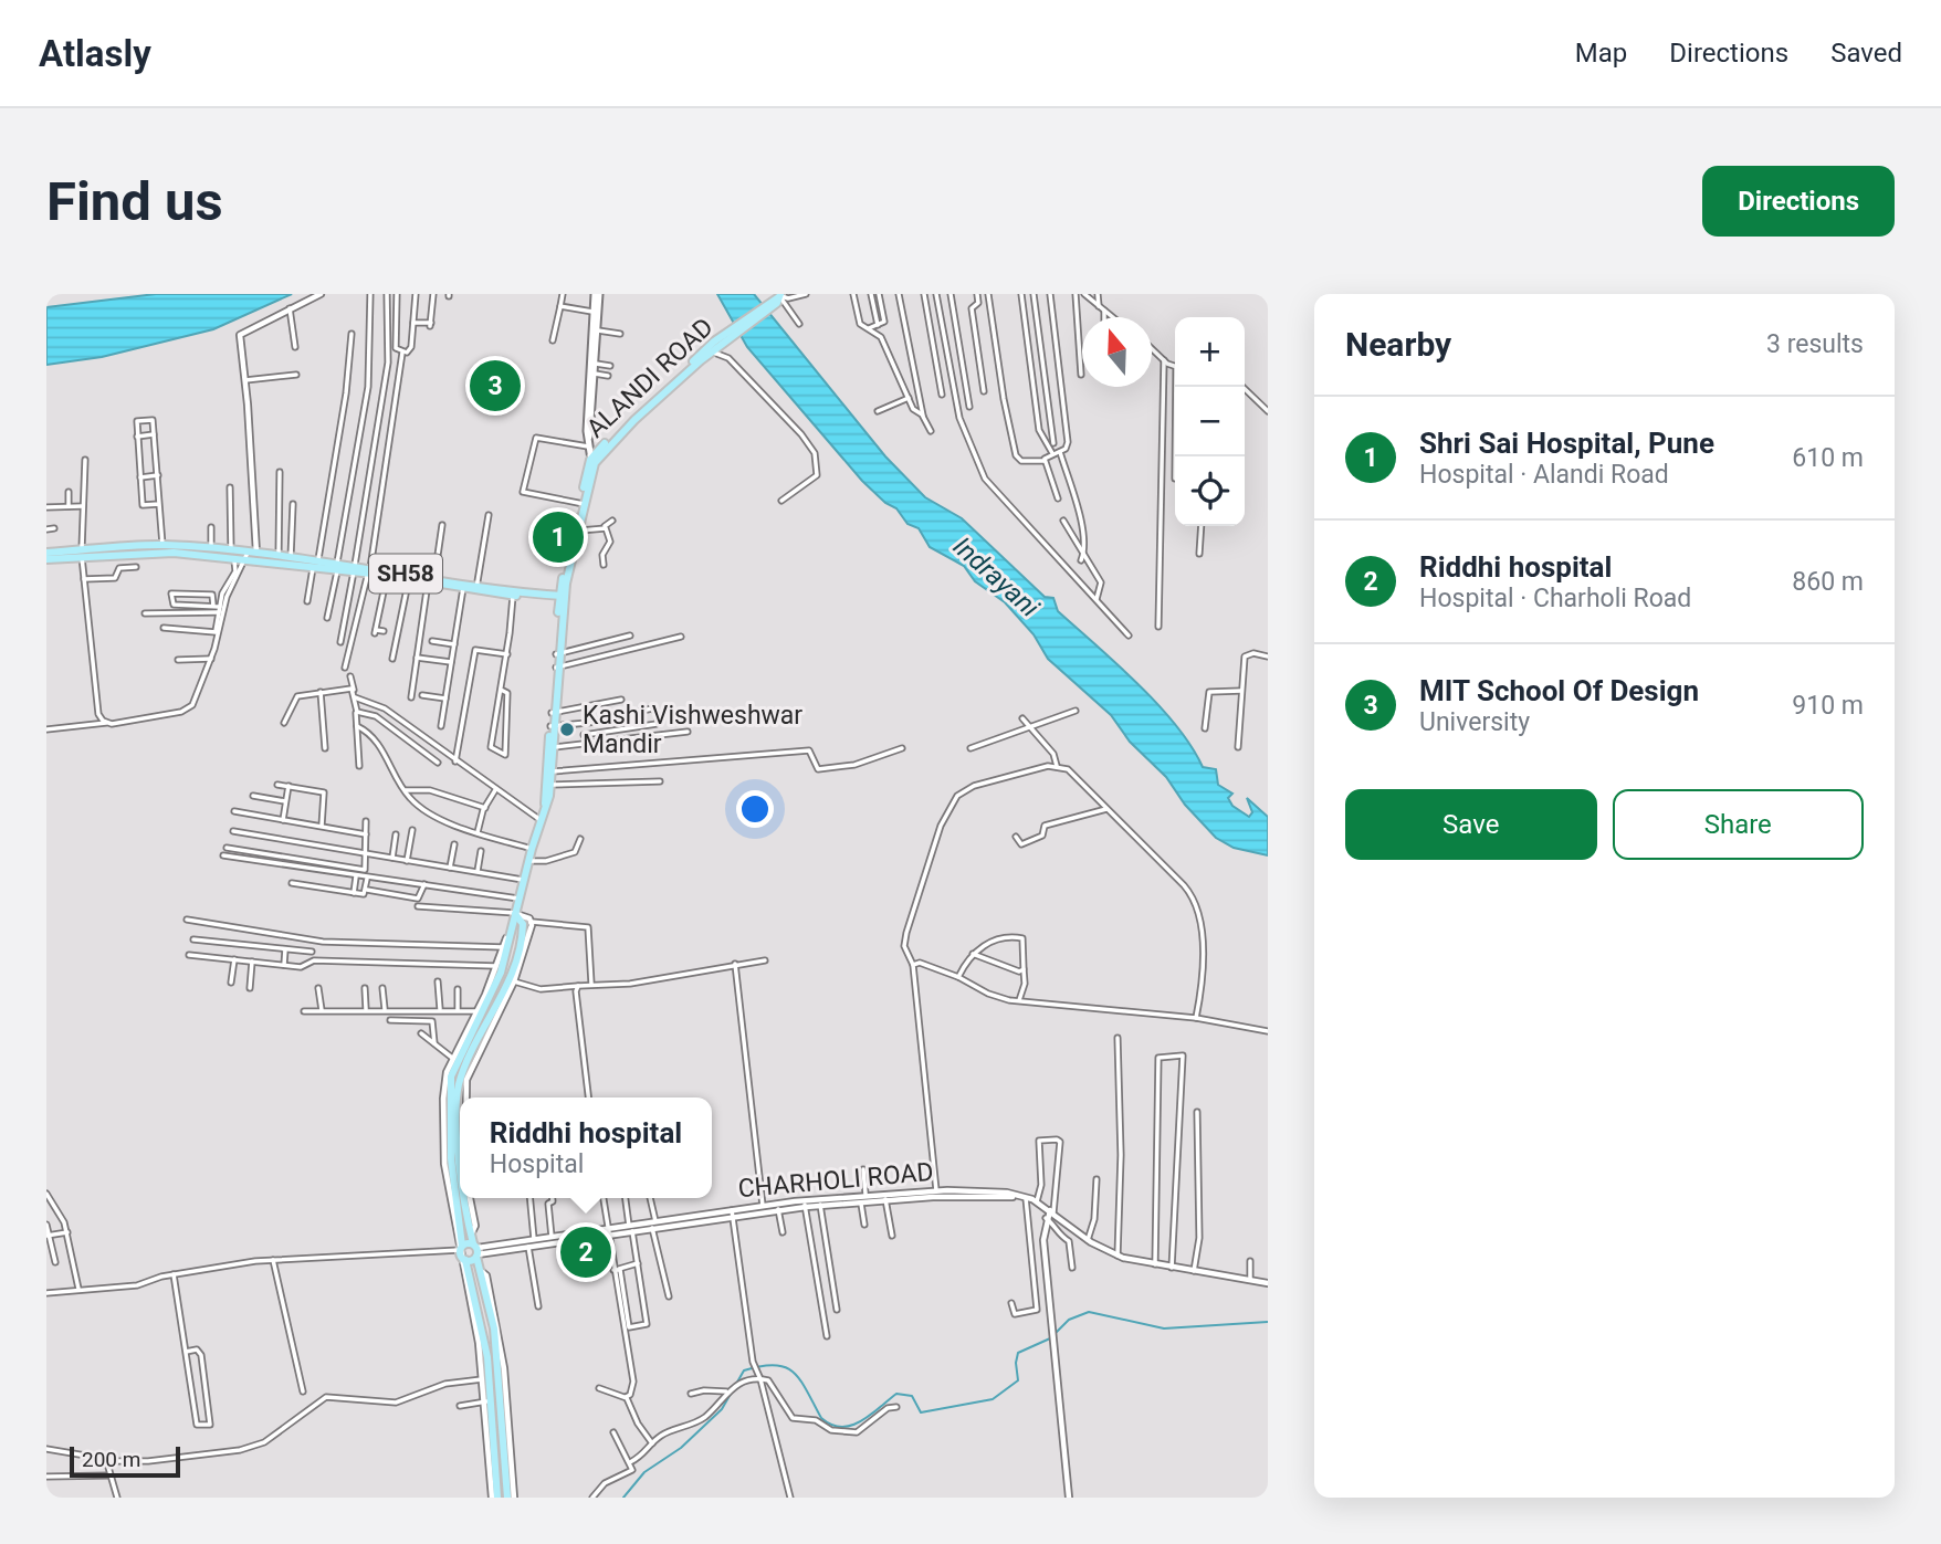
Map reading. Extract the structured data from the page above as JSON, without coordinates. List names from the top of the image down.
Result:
{
  "streets": {
    "main road": ["ALANDI ROAD", "SH58"],
    "street": ["CHARHOLI ROAD"]
  },
  "crossings": [
    ["ALANDI ROAD", "SH58"]
  ],
  "water": ["Indrayani"],
  "places": ["Kashi Vishweshwar Mandir"],
  "scale_bar": "200 m",
  "north": "top",
  "page": {
    "header": "Atlasly",
    "nav": ["Map", "Directions", "Saved"],
    "buttons": [
      "Directions",
      ["Save", "Share"]
    ],
    "title": "Find us",
    "heading": ["Nearby", "3 results"],
    "map_buttons": ["+", "−"],
    "pins": ["3", "1", "2"],
    "list": [
      {
        "mark": "1",
        "name": "Shri Sai Hospital, Pune",
        "note": "Hospital · Alandi Road",
        "value": "610 m"
      },
      {
        "mark": "2",
        "name": "Riddhi hospital",
        "note": "Hospital · Charholi Road",
        "value": "860 m"
      },
      {
        "mark": "3",
        "name": "MIT School Of Design",
        "note": "University",
        "value": "910 m"
      }
    ],
    "popup": ["Riddhi hospital", "Hospital"],
    "scale": "200 m"
  }
}
